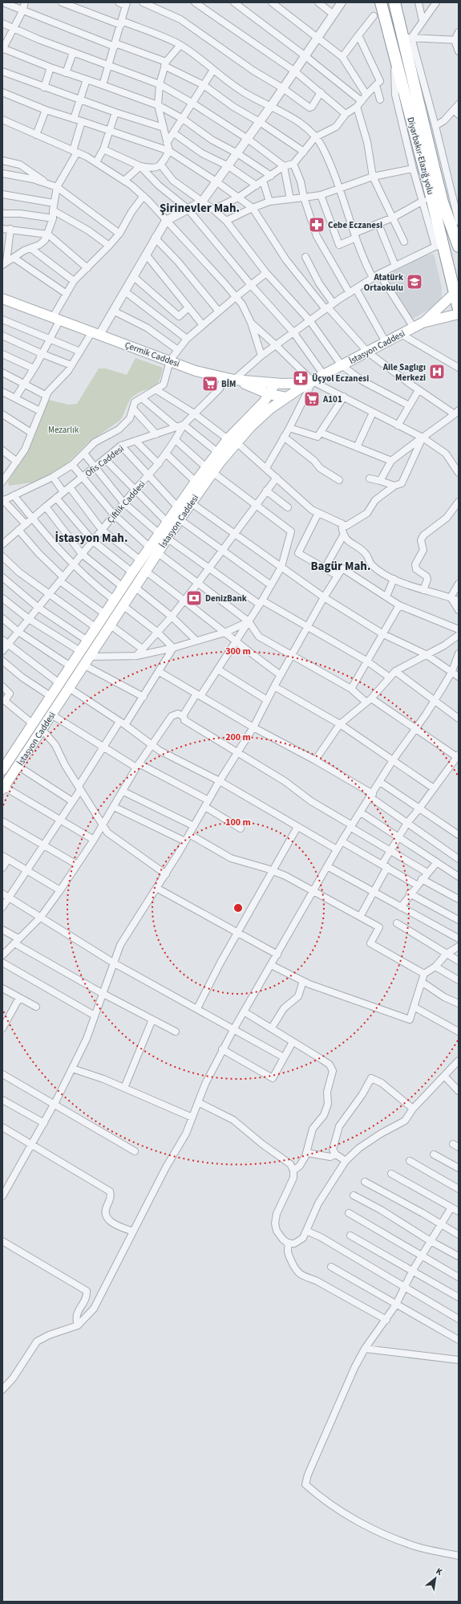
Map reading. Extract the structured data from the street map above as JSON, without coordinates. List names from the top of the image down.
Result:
{
  "streets": {
    "highway": ["Diyarbakır-Elazığ yolu"],
    "main road": ["İstasyon Caddesi", "Çermik Caddesi"],
    "street": ["Ofis Caddesi", "Çiftlik Caddesi"]
  },
  "crossings": [
    ["İstasyon Caddesi", "Çermik Caddesi"],
    ["Çermik Caddesi", "Ofis Caddesi"],
    ["Ofis Caddesi", "Çiftlik Caddesi"]
  ],
  "districts": ["Şirinevler Mah.", "İstasyon Mah.", "Bagür Mah."],
  "parks": ["Mezarlık"],
  "places": {
    "pharmacy": ["Cebe Eczanesi", "Üçyol Eczanesi"],
    "school or university": ["Atatürk Ortaokulu"],
    "hospital": ["Aile Saglıgı Merkezi"],
    "supermarket": ["BİM", "A101"],
    "bank": ["DenizBank"]
  },
  "north": "top right",
  "rings": ["300 m", "200 m", "100 m"]
}
